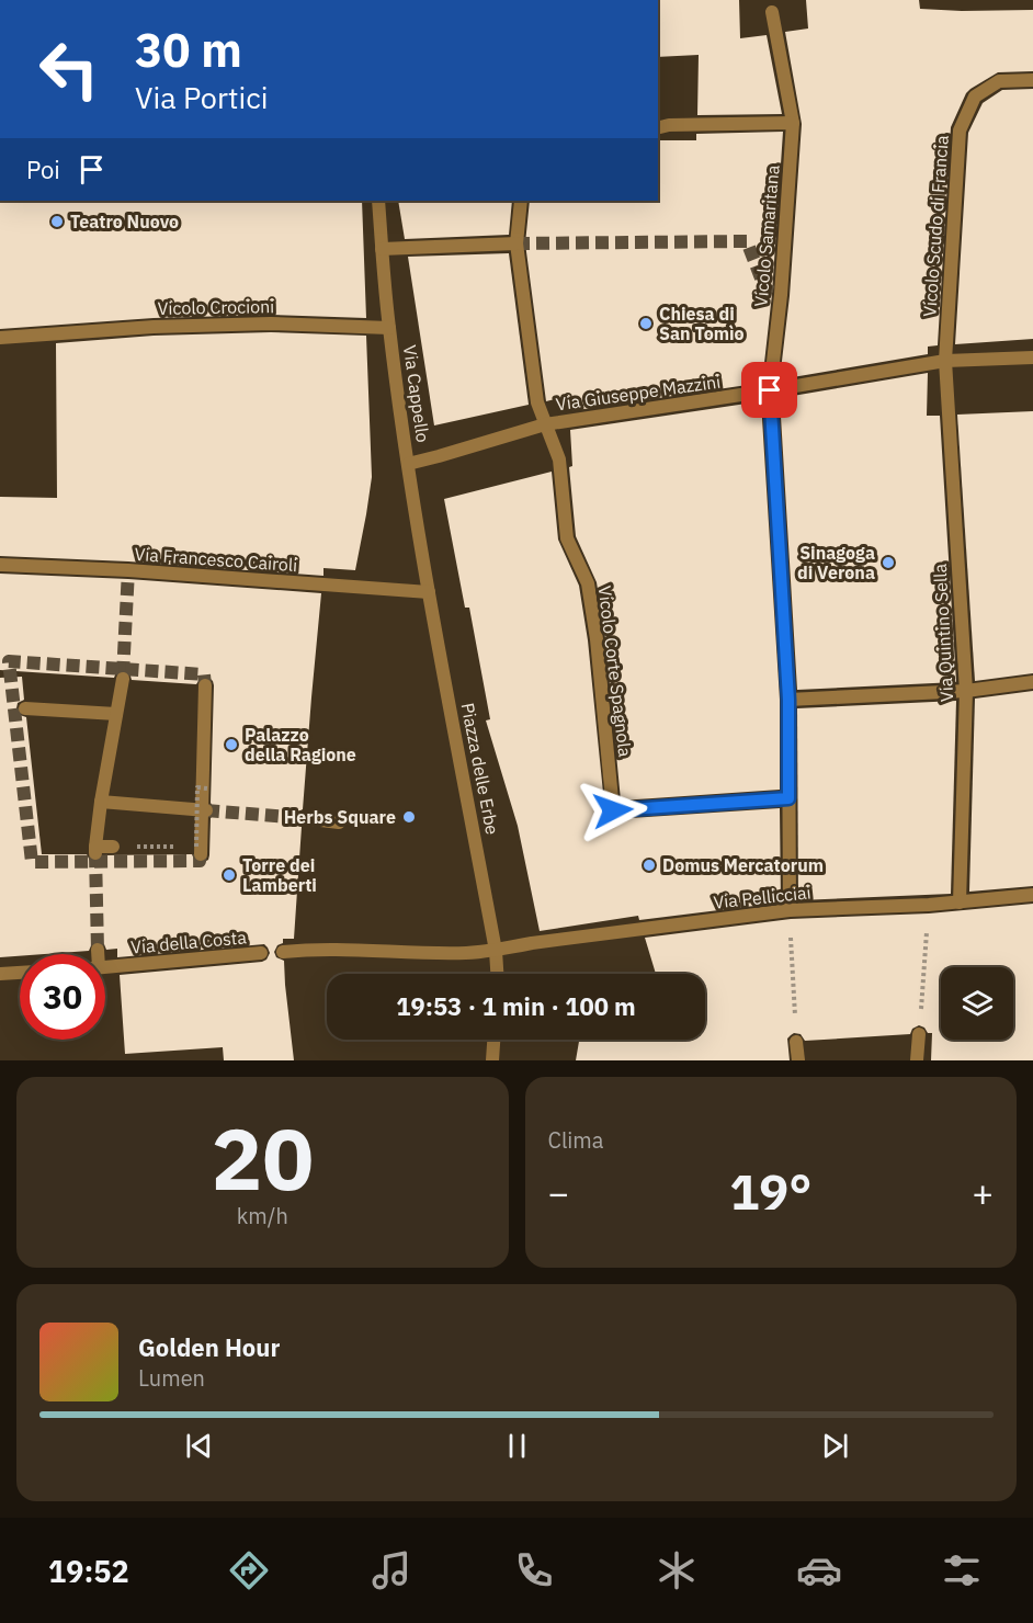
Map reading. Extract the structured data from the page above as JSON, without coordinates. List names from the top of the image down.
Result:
{
  "streets": {
    "street": [
      "Vicolo Scudo di Francia",
      "Vicolo Samaritana",
      "Vicolo Crocioni",
      "Via Giuseppe Mazzini",
      "Via Cappello",
      "Via Francesco Cairoli",
      "Via Quintino Sella",
      "Vicolo Corte Spagnola",
      "Piazza delle Erbe",
      "Via Pellicciai",
      "Via della Costa"
    ]
  },
  "crossings": [
    ["Vicolo Scudo di Francia", "Via Giuseppe Mazzini"],
    ["Vicolo Scudo di Francia", "Via Quintino Sella"],
    ["Vicolo Samaritana", "Via Giuseppe Mazzini"],
    ["Vicolo Samaritana", "Vicolo Corte Spagnola"],
    ["Vicolo Samaritana", "Via Pellicciai"],
    ["Vicolo Crocioni", "Via Cappello"],
    ["Via Giuseppe Mazzini", "Via Cappello"],
    ["Via Giuseppe Mazzini", "Via Quintino Sella"],
    ["Via Giuseppe Mazzini", "Vicolo Corte Spagnola"],
    ["Via Cappello", "Via Francesco Cairoli"],
    ["Via Cappello", "Piazza delle Erbe"],
    ["Via Francesco Cairoli", "Piazza delle Erbe"],
    ["Via Quintino Sella", "Via Pellicciai"],
    ["Piazza delle Erbe", "Via Pellicciai"]
  ],
  "places": [
    "Teatro Nuovo",
    "Chiesa di San Tomìo",
    "Sinagoga di Verona",
    "Palazzo della Ragione",
    "Herbs Square",
    "Domus Mercatorum",
    "Torre dei Lamberti"
  ],
  "page": {
    "turn": ["30 m", "Via Portici"],
    "then": "Poi",
    "limit": "30",
    "trip": "19:53 · 1 min · 100 m",
    "tile": [
      ["20", "km/h"],
      "Clima"
    ],
    "heat": ["−", "19°", "+"],
    "song": ["Golden Hour", "Lumen"],
    "tabs": "19:52"
  }
}
